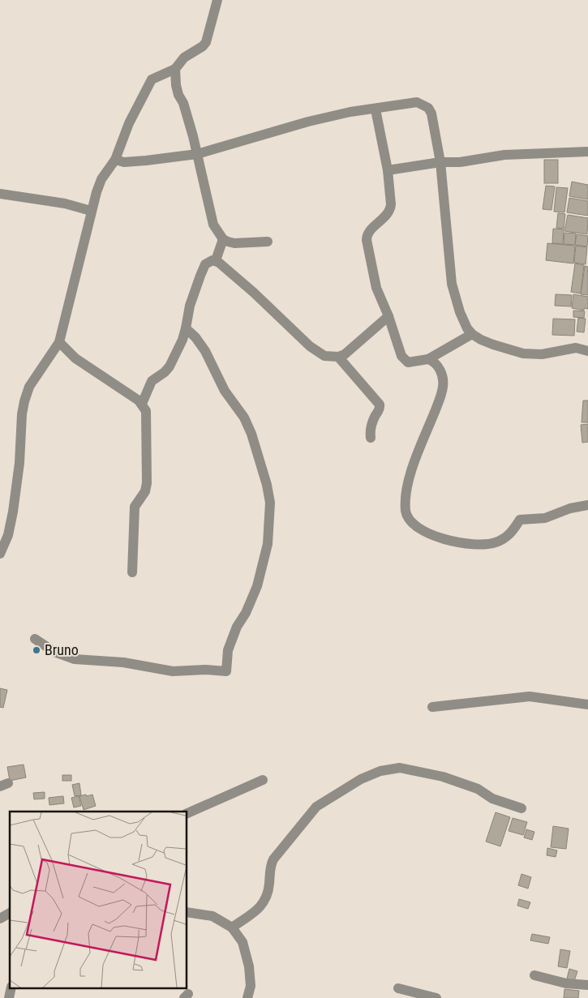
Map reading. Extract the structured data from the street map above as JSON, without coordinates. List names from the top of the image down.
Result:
{
  "places": ["Bruno"]
}
